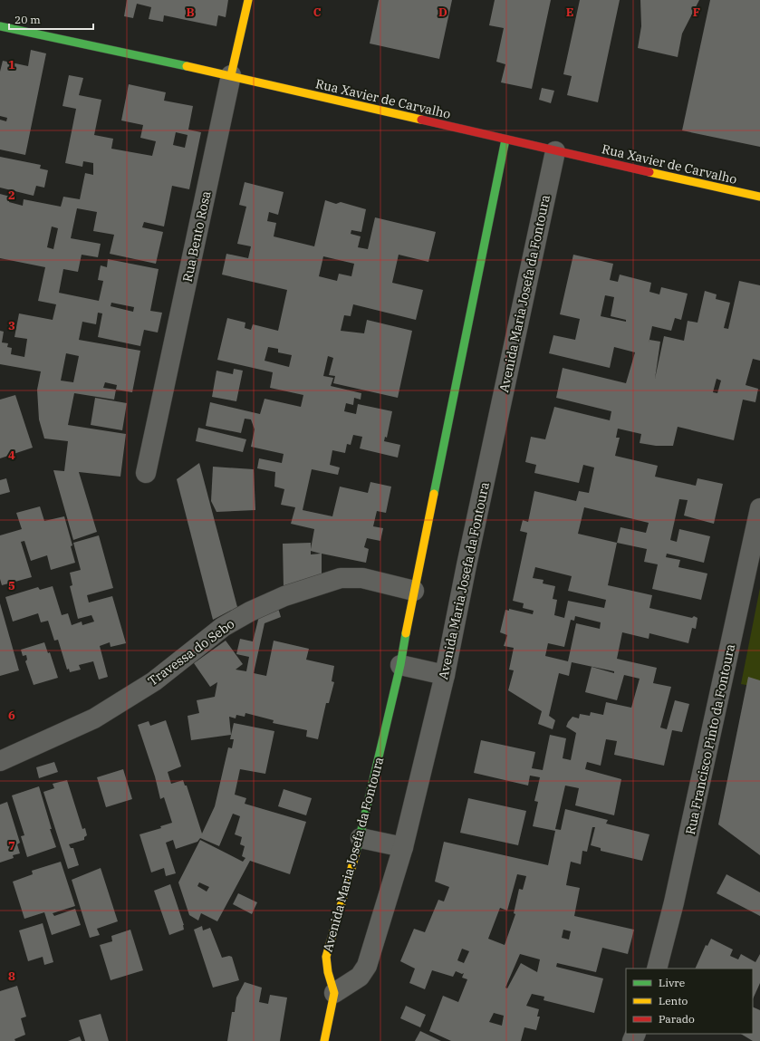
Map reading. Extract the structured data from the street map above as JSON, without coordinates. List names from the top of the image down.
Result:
{
  "streets": {
    "street": [
      "Rua Xavier de Carvalho",
      "Rua Bento Rosa",
      "Avenida Maria Josefa da Fontoura",
      "Travessa do Sebo",
      "Rua Francisco Pinto da Fontoura"
    ]
  },
  "crossings": [
    ["Rua Xavier de Carvalho", "Rua Bento Rosa"],
    ["Rua Xavier de Carvalho", "Avenida Maria Josefa da Fontoura"],
    ["Avenida Maria Josefa da Fontoura", "Travessa do Sebo"]
  ],
  "legend": ["Livre", "Lento", "Parado"],
  "scale_bar": "20 m",
  "grid": {
    "columns": [
      "B",
      "C",
      "D",
      "E",
      "F"
    ],
    "rows": [
      "1",
      "2",
      "3",
      "4",
      "5",
      "6",
      "7",
      "8"
    ]
  }
}
